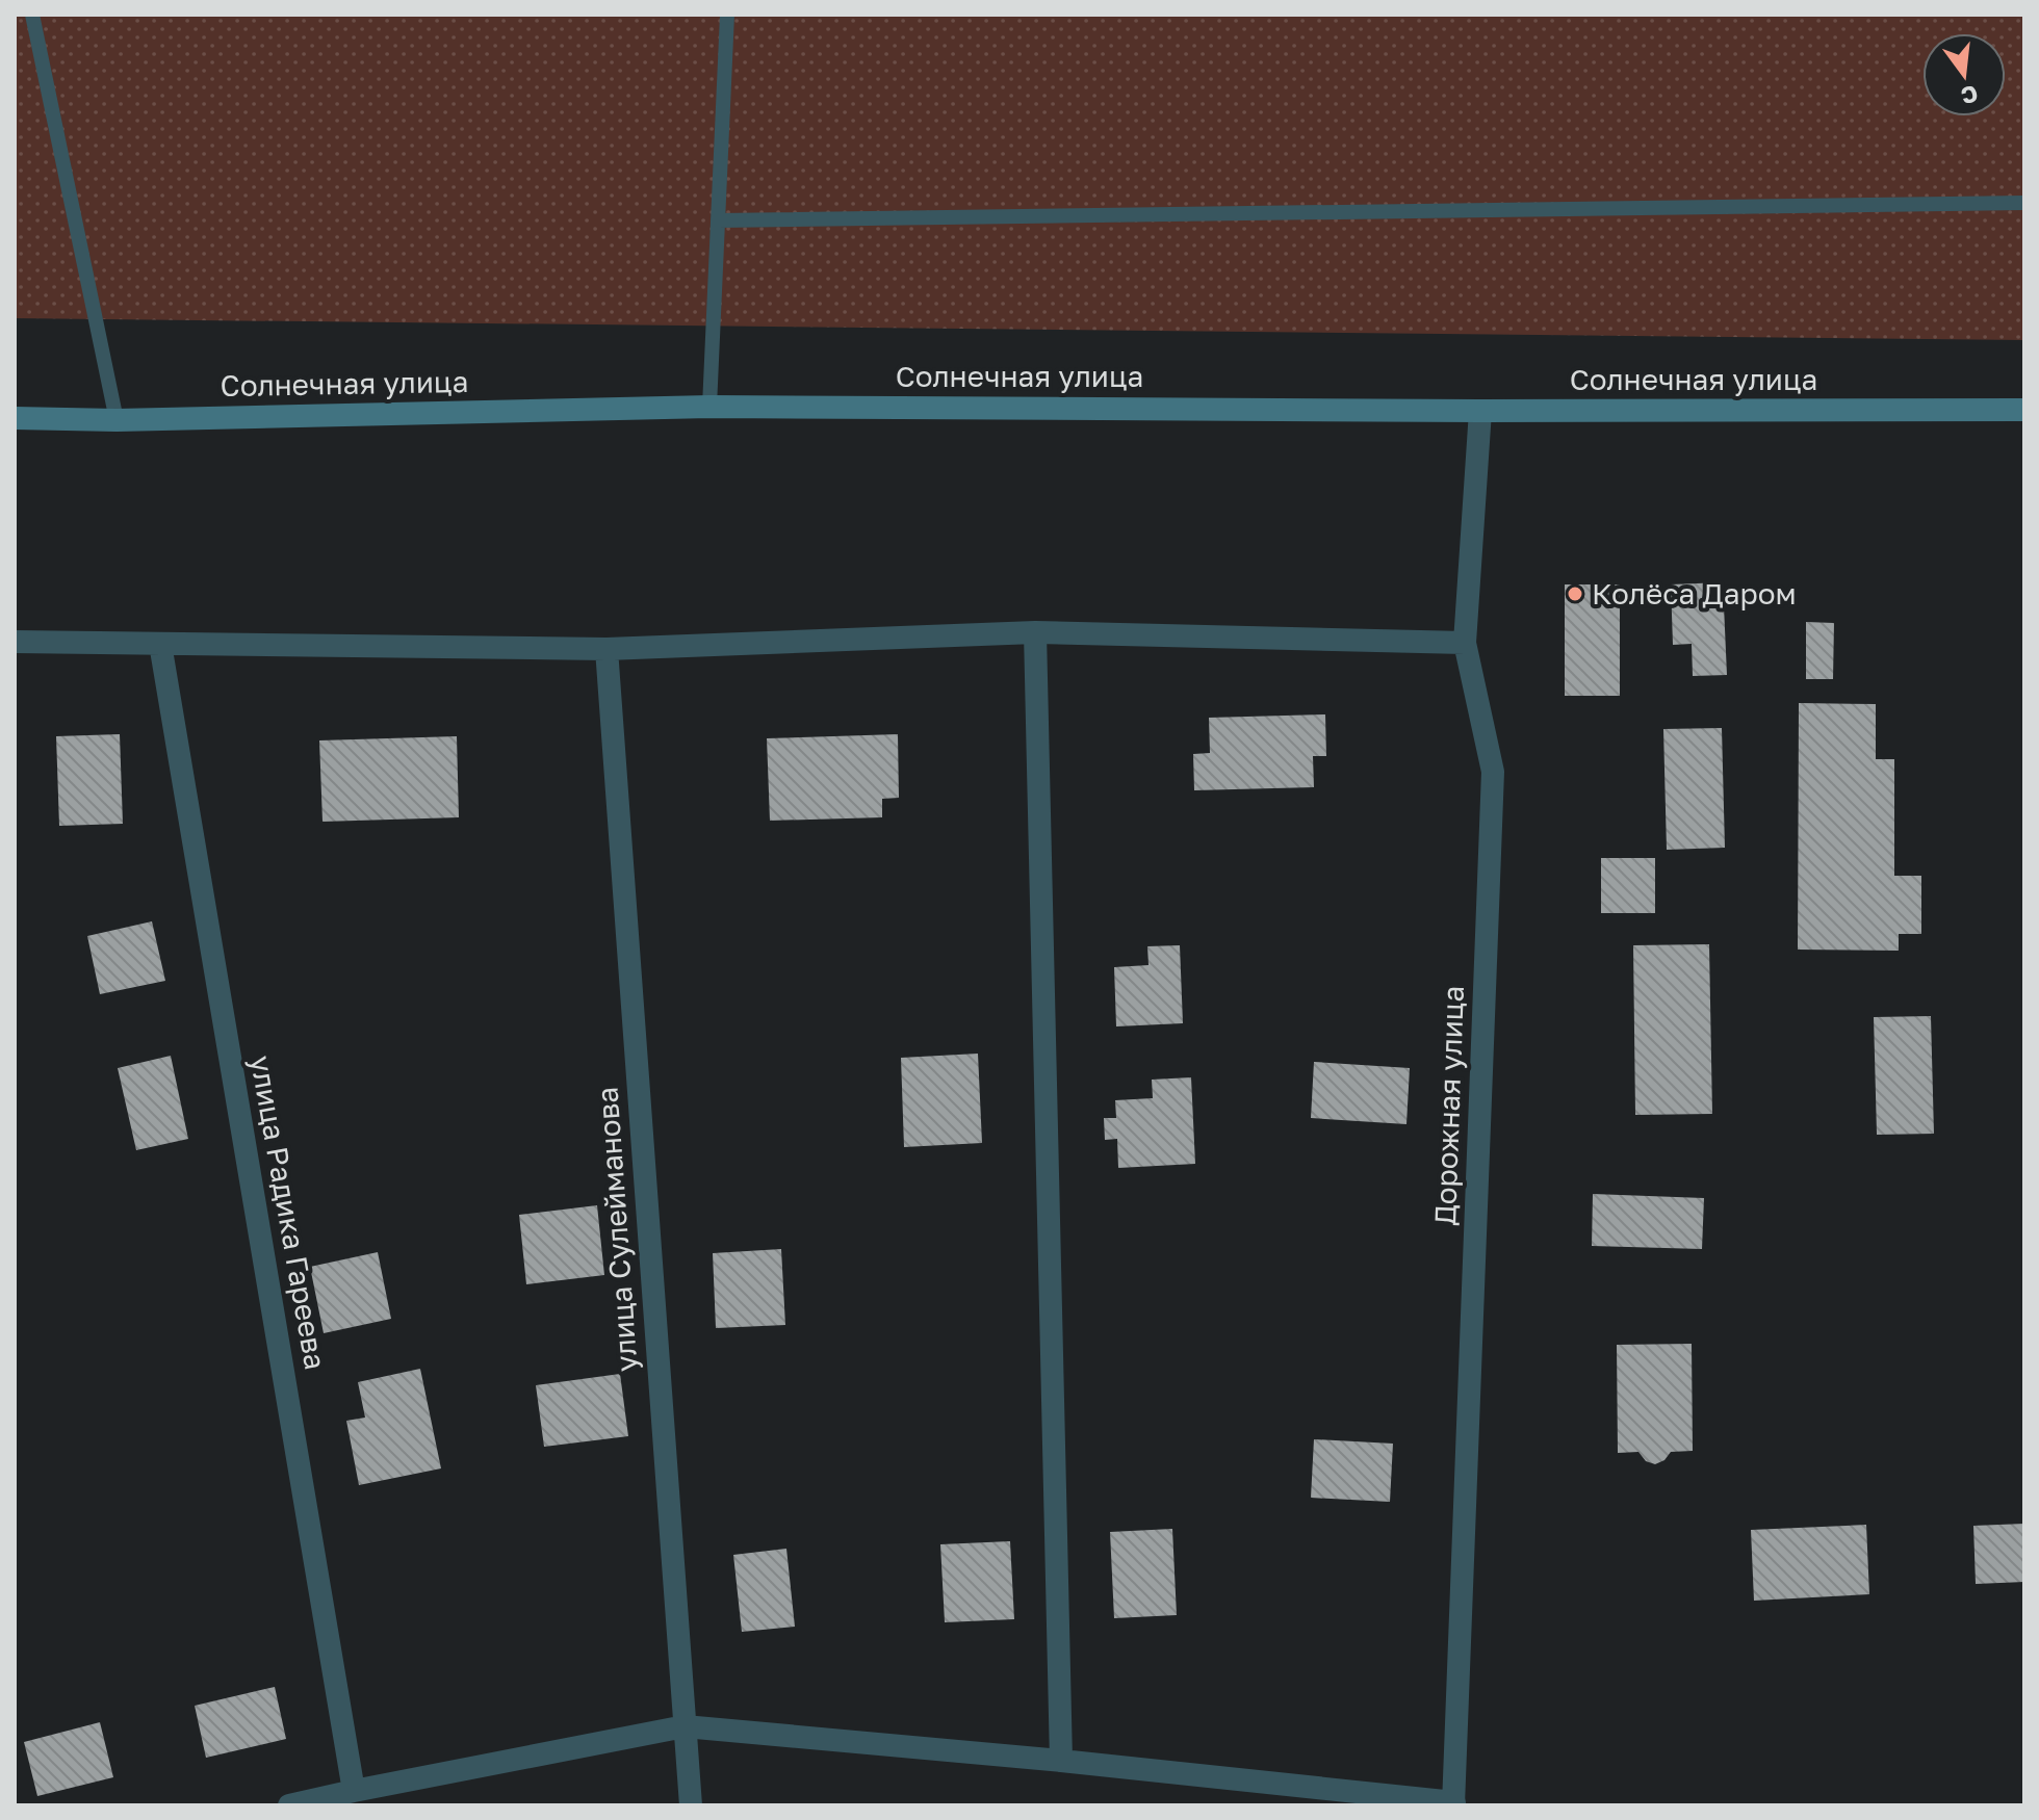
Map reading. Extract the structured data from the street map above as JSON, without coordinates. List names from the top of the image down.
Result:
{
  "streets": {
    "main road": ["Солнечная улица"],
    "street": ["Дорожная улица", "улица Радика Гареева", "улица Сулейманова"]
  },
  "crossings": [
    ["Солнечная улица", "Дорожная улица"]
  ],
  "places": ["Колёса Даром"],
  "north": "bottom"
}
